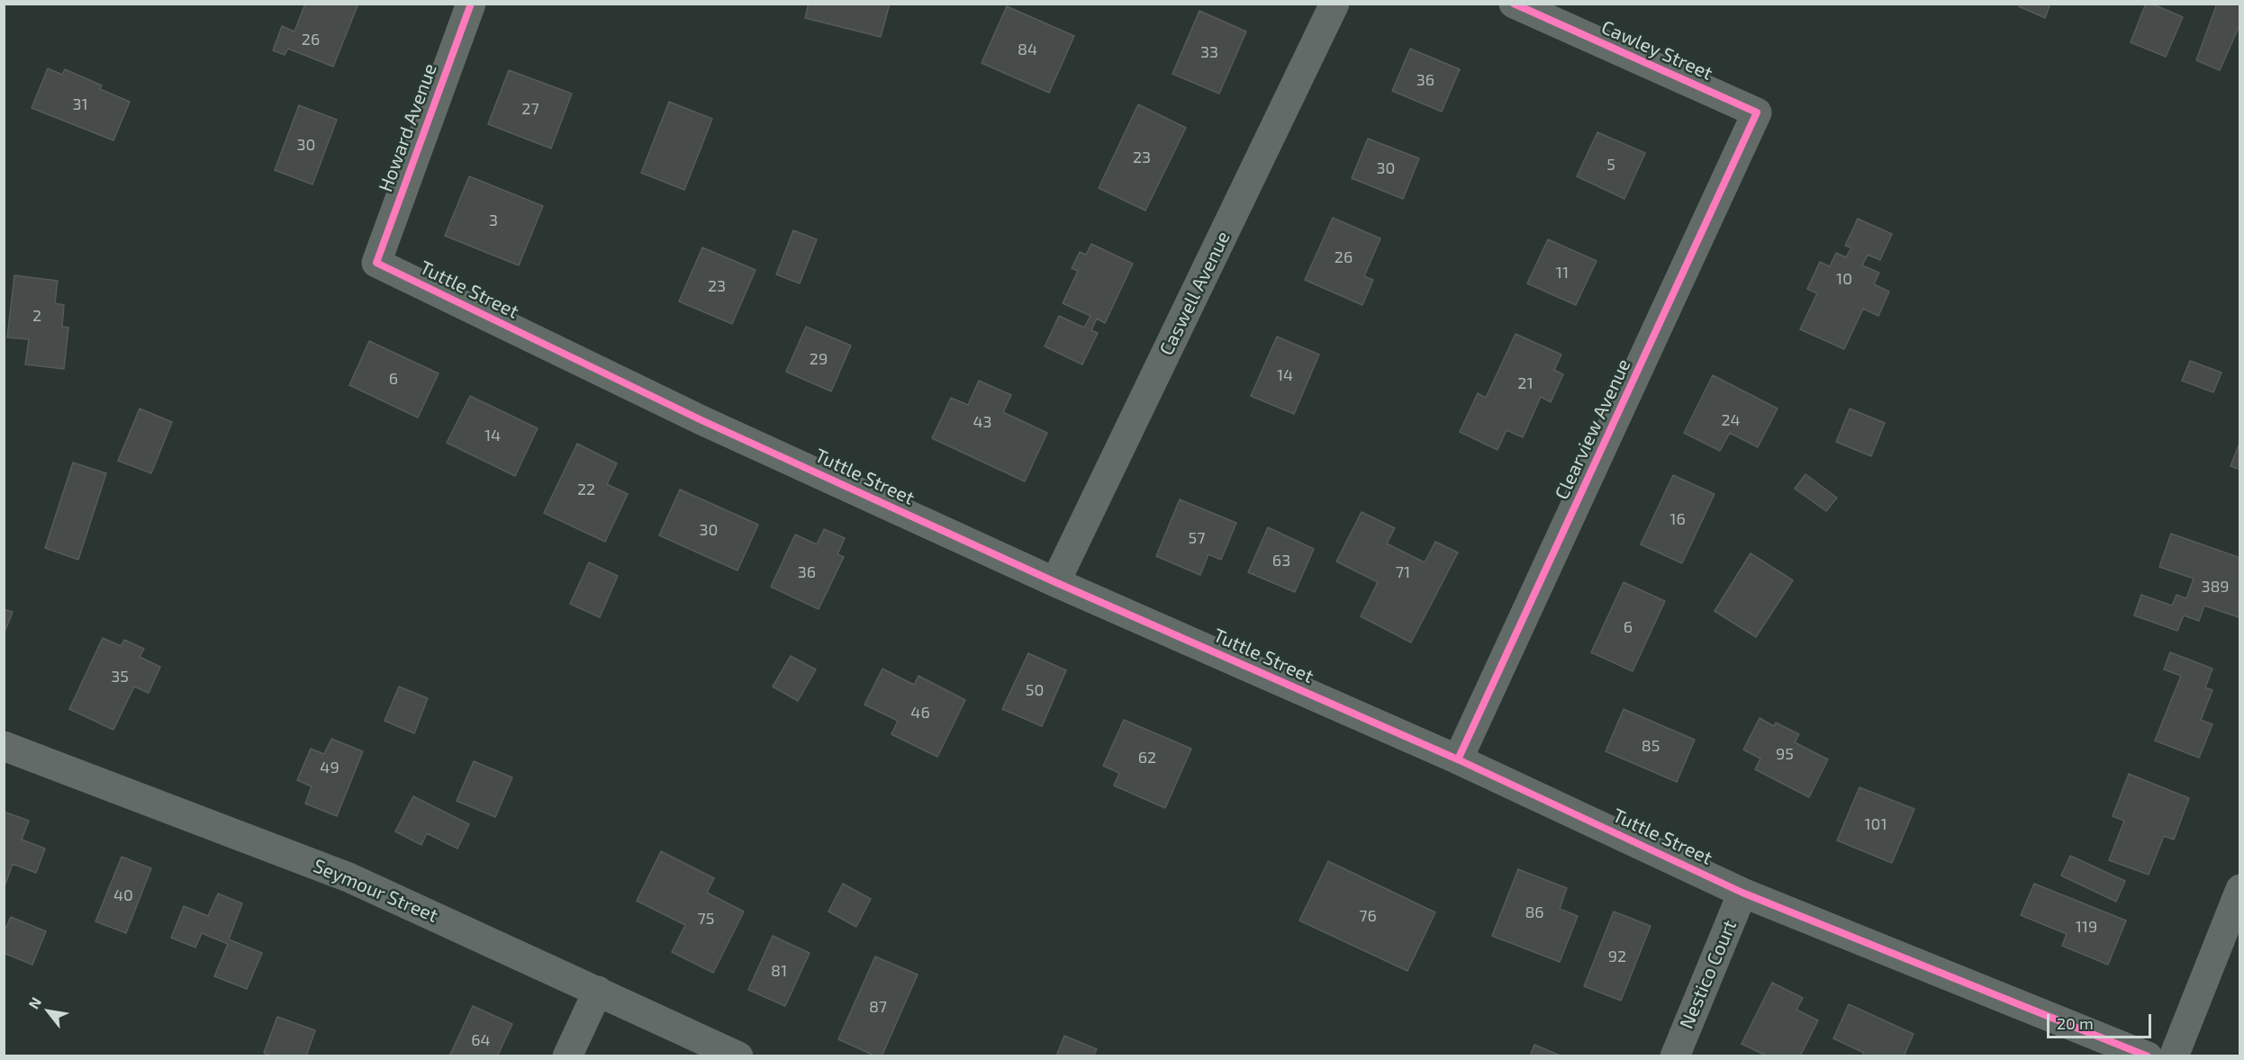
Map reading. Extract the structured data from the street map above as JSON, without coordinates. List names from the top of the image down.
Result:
{
  "streets": {
    "street": [
      "Cawley Street",
      "Howard Avenue",
      "Tuttle Street",
      "Caswell Avenue",
      "Clearview Avenue",
      "Seymour Street",
      "Nestico Court"
    ]
  },
  "crossings": [
    ["Cawley Street", "Clearview Avenue"],
    ["Howard Avenue", "Tuttle Street"],
    ["Tuttle Street", "Caswell Avenue"],
    ["Tuttle Street", "Clearview Avenue"],
    ["Tuttle Street", "Nestico Court"]
  ],
  "house_numbers": [
    "26",
    "84",
    "33",
    "36",
    "31",
    "27",
    "30",
    "23",
    "5",
    "30",
    "3",
    "26",
    "11",
    "10",
    "23",
    "2",
    "29",
    "14",
    "6",
    "21",
    "24",
    "43",
    "14",
    "22",
    "16",
    "30",
    "57",
    "63",
    "36",
    "71",
    "389",
    "6",
    "35",
    "50",
    "46",
    "85",
    "95",
    "62",
    "49",
    "101",
    "40",
    "86",
    "76",
    "75",
    "119",
    "92",
    "81",
    "87",
    "64"
  ],
  "scale_bar": "20 m",
  "north": "top left"
}
